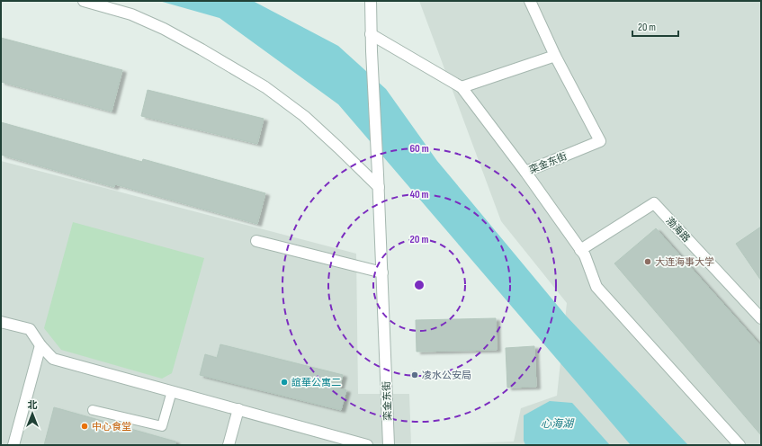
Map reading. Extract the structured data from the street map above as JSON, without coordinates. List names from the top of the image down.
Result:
{
  "streets": {
    "street": ["栾金东街", "渤海路"]
  },
  "water": ["心海湖"],
  "places": [
    "大连海事大学",
    "凌水公安局",
    "誼華公寓二",
    "中心食堂"
  ],
  "scale_bar": "20 m",
  "north": "top",
  "rings": ["60 m", "40 m", "20 m"]
}
